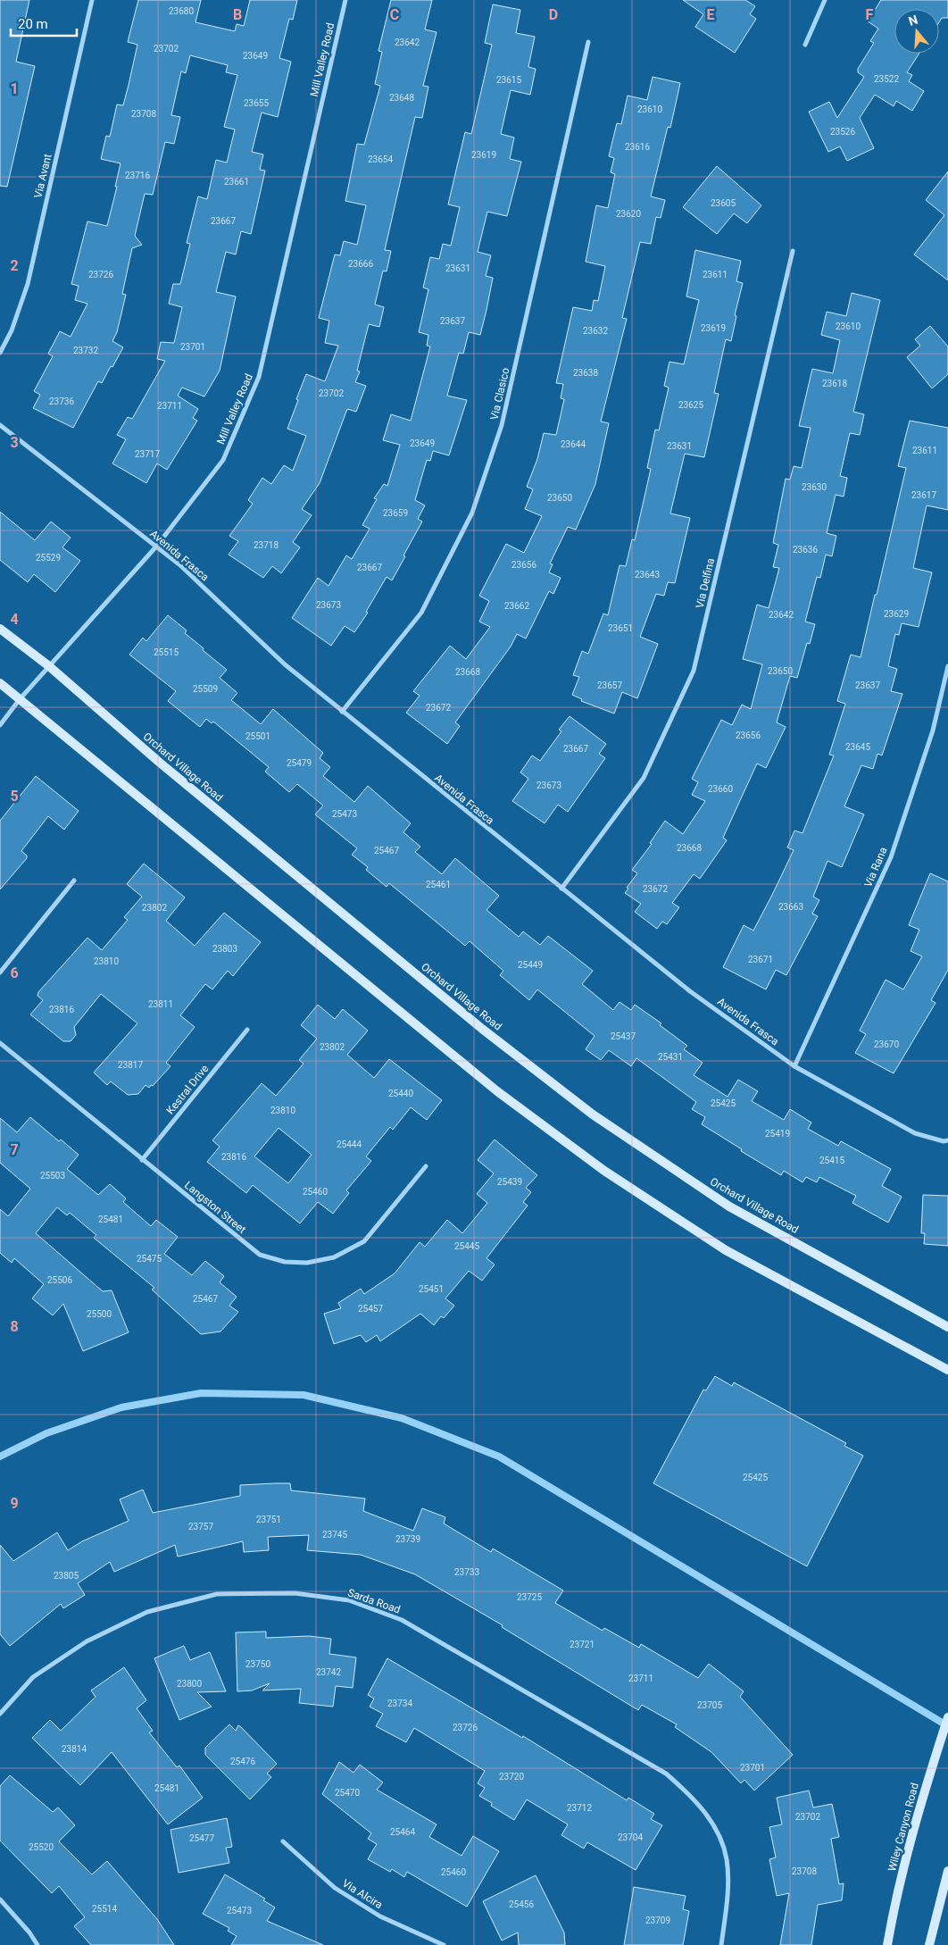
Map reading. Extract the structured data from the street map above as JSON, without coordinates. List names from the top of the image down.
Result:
{
  "streets": {
    "main road": ["Orchard Village Road", "Wiley Canyon Road"],
    "street": [
      "Mill Valley Road",
      "Via Avant",
      "Via Clasico",
      "Avenida Frasca",
      "Via Delfina",
      "Via Rana",
      "Kestral Drive",
      "Langston Street",
      "Sarda Road",
      "Via Alcira"
    ]
  },
  "crossings": [
    ["Mill Valley Road", "Avenida Frasca"],
    ["Mill Valley Road", "Orchard Village Road"],
    ["Via Clasico", "Avenida Frasca"],
    ["Avenida Frasca", "Via Delfina"],
    ["Avenida Frasca", "Via Rana"],
    ["Kestral Drive", "Langston Street"]
  ],
  "house_numbers": [
    "23680",
    "23642",
    "23702",
    "23649",
    "23522",
    "23615",
    "23648",
    "23655",
    "23610",
    "23708",
    "23526",
    "23616",
    "23619",
    "23654",
    "23716",
    "23661",
    "23605",
    "23620",
    "23667",
    "23666",
    "23631",
    "23726",
    "23611",
    "23637",
    "23610",
    "23619",
    "23632",
    "23701",
    "23732",
    "23638",
    "23618",
    "23702",
    "23736",
    "23625",
    "23711",
    "23649",
    "23644",
    "23631",
    "23611",
    "23717",
    "23630",
    "23617",
    "23650",
    "23659",
    "23718",
    "23636",
    "25529",
    "23656",
    "23667",
    "23643",
    "23673",
    "23662",
    "23629",
    "23642",
    "23651",
    "25515",
    "23650",
    "23668",
    "23657",
    "23637",
    "25509",
    "23672",
    "23656",
    "25501",
    "23645",
    "23667",
    "25479",
    "23673",
    "23660",
    "25473",
    "23668",
    "25467",
    "25461",
    "23672",
    "23663",
    "23802",
    "23803",
    "23671",
    "23810",
    "25449",
    "23811",
    "23816",
    "25437",
    "23670",
    "23802",
    "25431",
    "23817",
    "25440",
    "25425",
    "23810",
    "25419",
    "25444",
    "23816",
    "25415",
    "25503",
    "25439",
    "25460",
    "25481",
    "25445",
    "25475",
    "25506",
    "25451",
    "25467",
    "25457",
    "25500",
    "25425",
    "23751",
    "23757",
    "23745",
    "23739",
    "23733",
    "23805",
    "23725",
    "23721",
    "23750",
    "23742",
    "23711",
    "23800",
    "23734",
    "23705",
    "23726",
    "23814",
    "25476",
    "23701",
    "23720",
    "25481",
    "25470",
    "23712",
    "23702",
    "25464",
    "23704",
    "25477",
    "25520",
    "23708",
    "25460",
    "25456",
    "25514",
    "25473",
    "23709"
  ],
  "scale_bar": "20 m",
  "north": "top",
  "grid": {
    "columns": [
      "B",
      "C",
      "D",
      "E",
      "F"
    ],
    "rows": [
      "1",
      "2",
      "3",
      "4",
      "5",
      "6",
      "7",
      "8",
      "9"
    ]
  }
}
